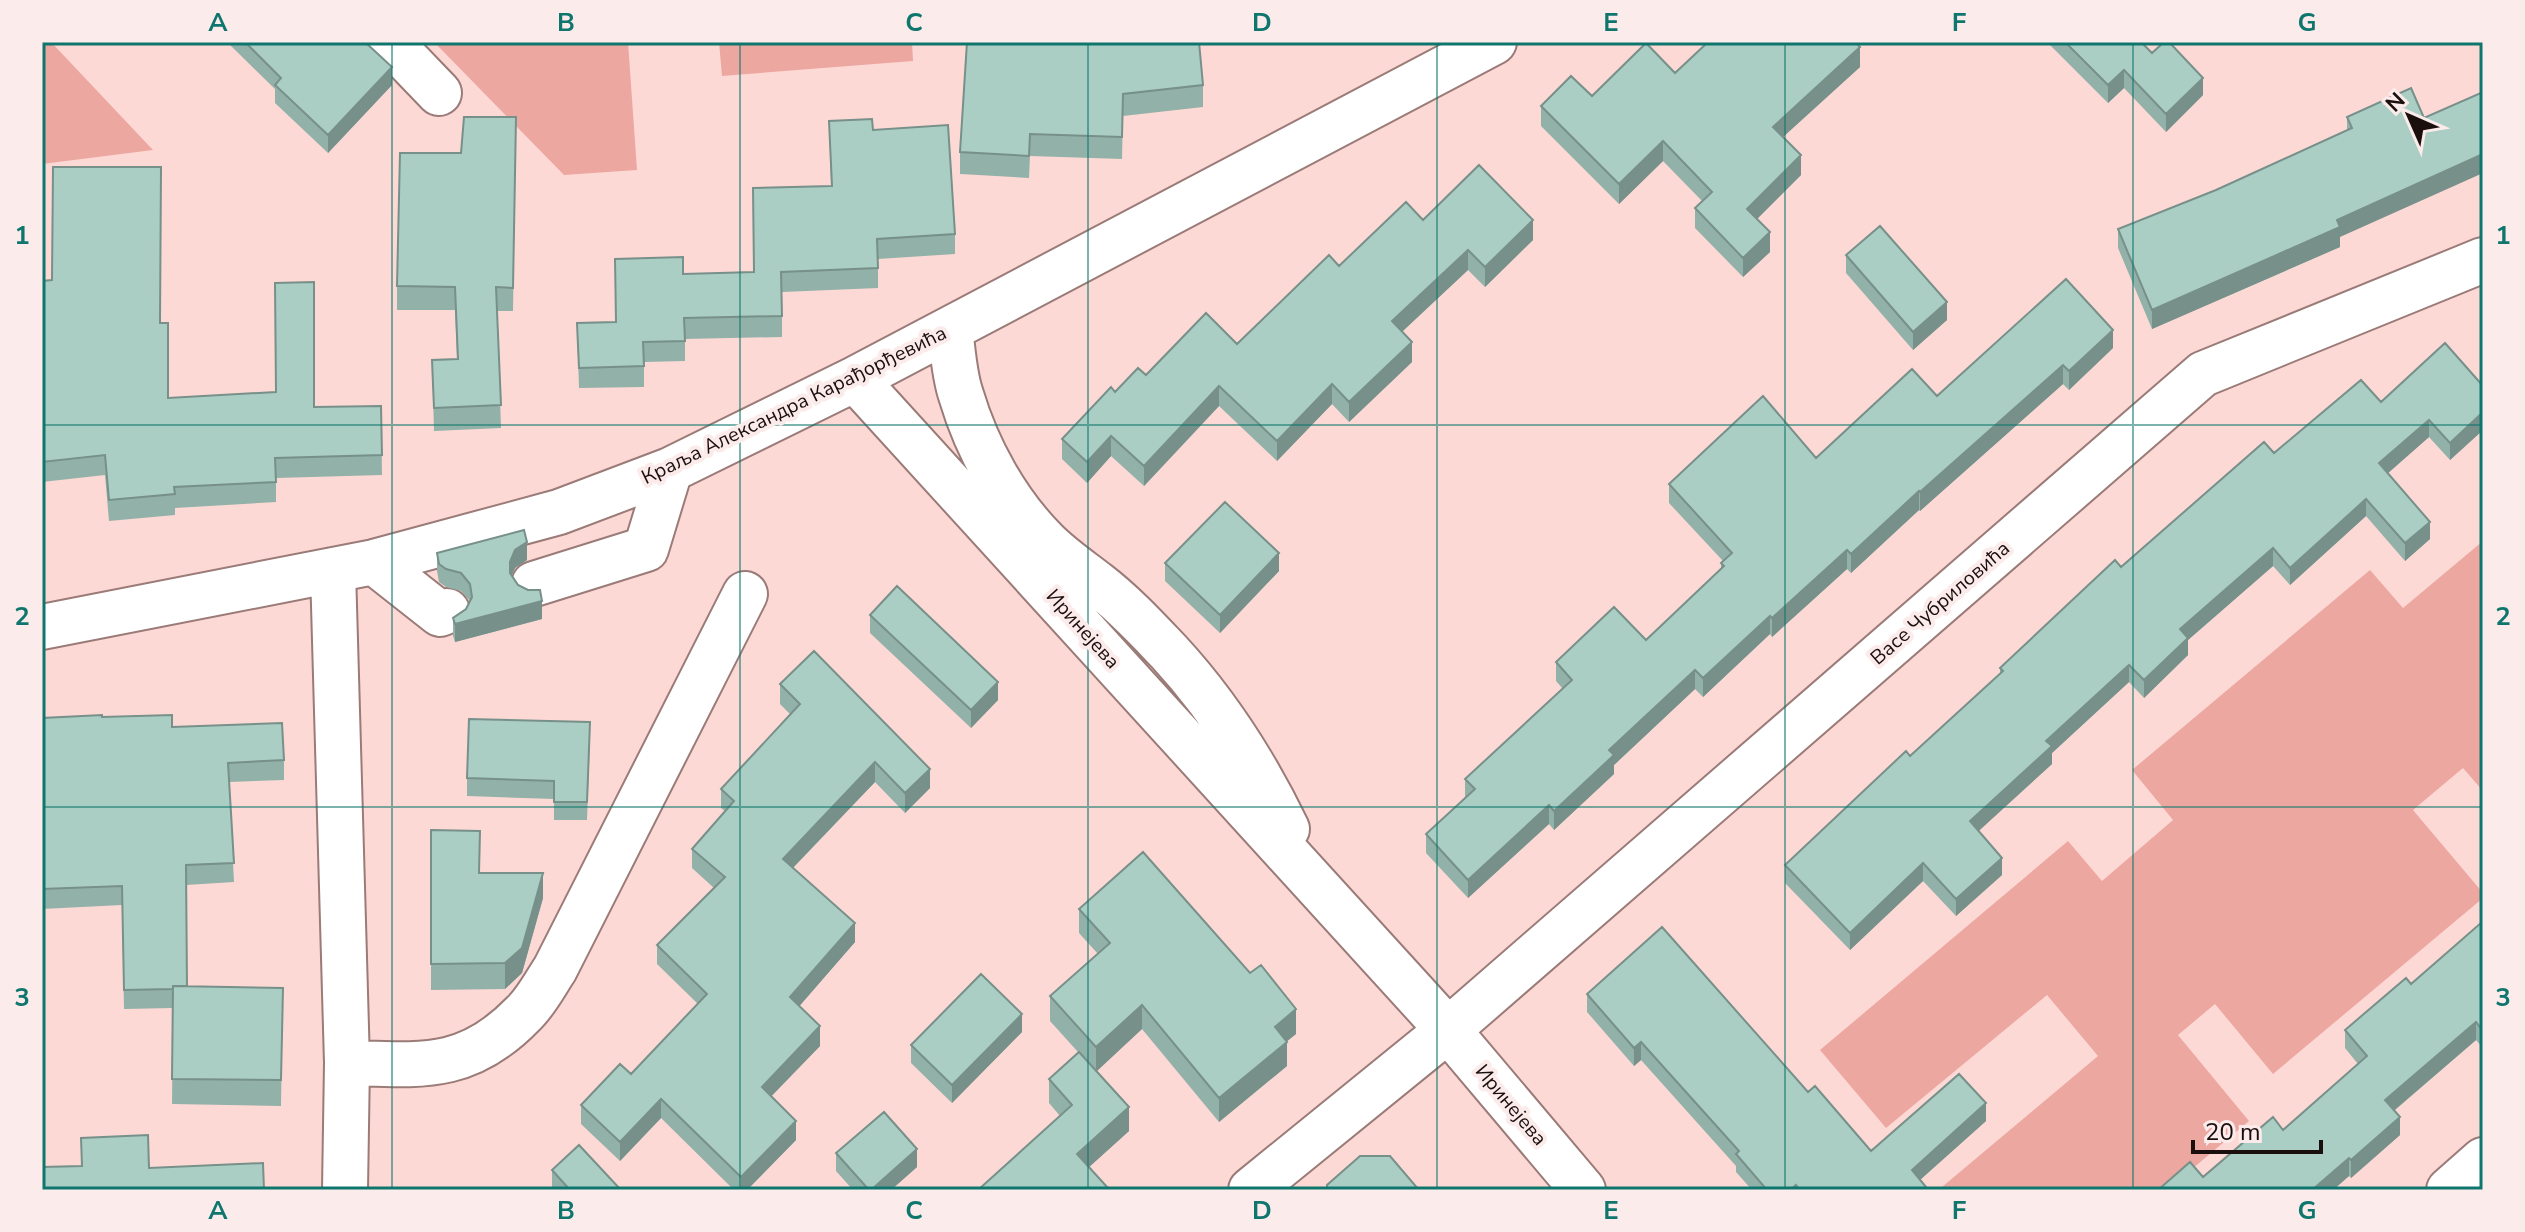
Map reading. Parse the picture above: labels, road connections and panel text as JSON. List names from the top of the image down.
{
  "streets": {
    "street": ["Краља Александра Карађорђевића", "Васе Чубриловића", "Иринејева"]
  },
  "crossings": [
    ["Краља Александра Карађорђевића", "Иринејева"],
    ["Васе Чубриловића", "Иринејева"]
  ],
  "scale_bar": "20 m",
  "north": "top left",
  "grid": {
    "columns": [
      "A",
      "B",
      "C",
      "D",
      "E",
      "F",
      "G"
    ],
    "rows": ["1", "2", "3"]
  }
}
